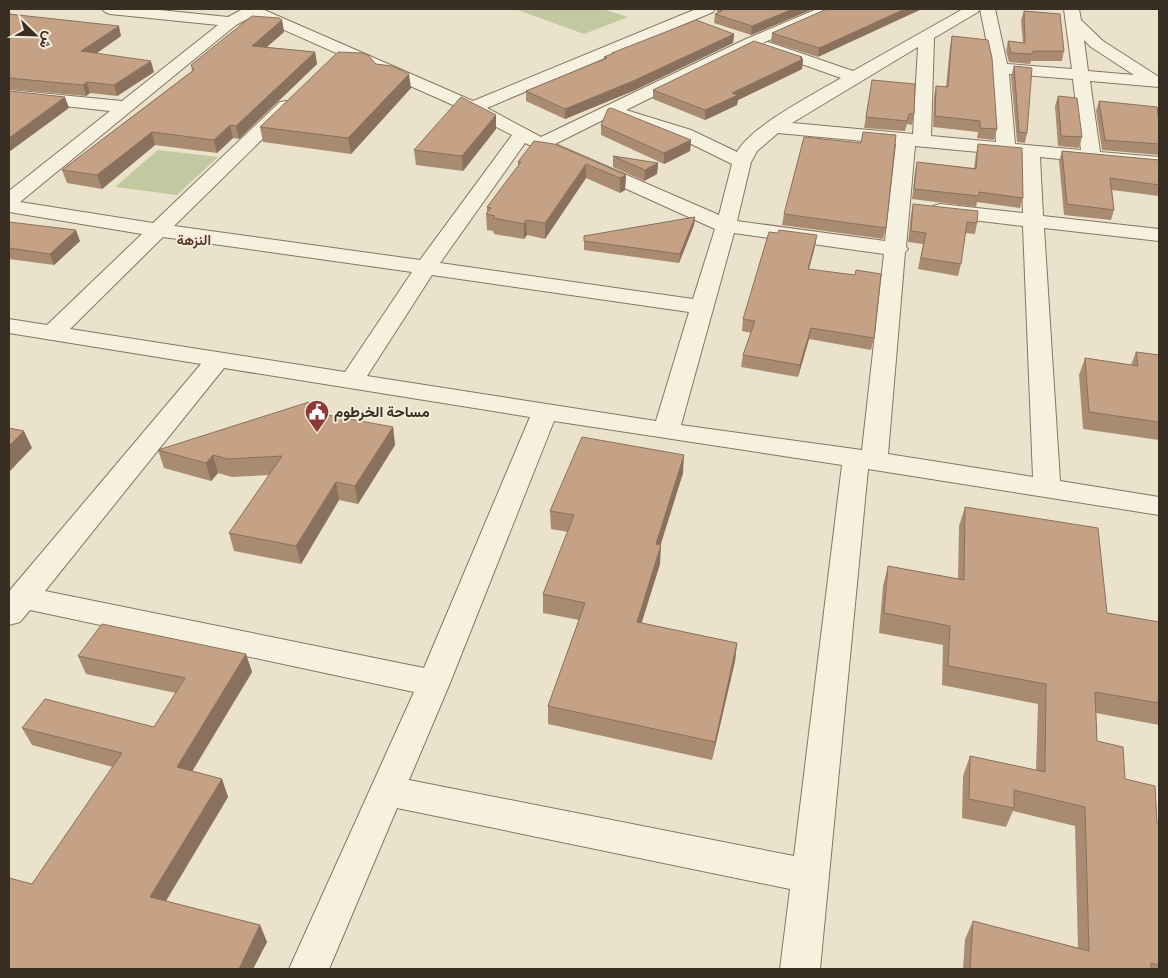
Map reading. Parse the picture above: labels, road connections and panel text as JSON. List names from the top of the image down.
{
  "districts": ["النزهة"],
  "places": {
    "public building": ["مساحة الخرطوم"]
  },
  "north": "bottom right"
}
